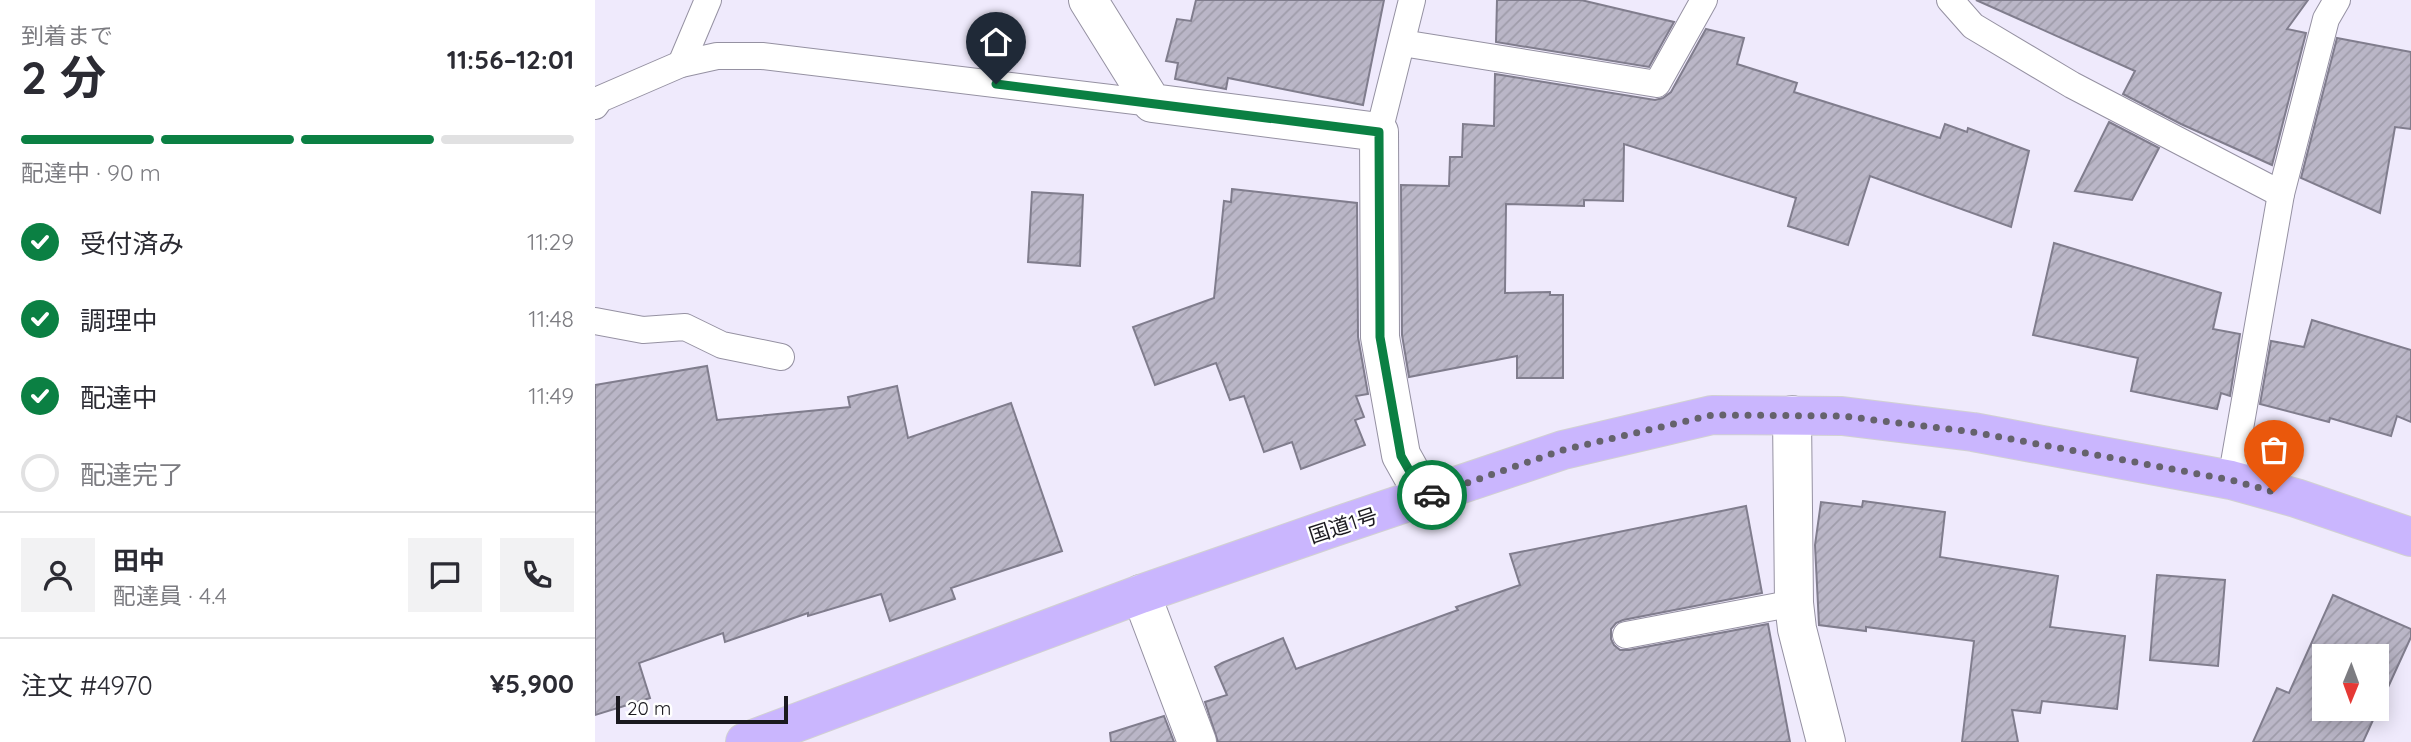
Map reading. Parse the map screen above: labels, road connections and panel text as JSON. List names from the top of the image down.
{
  "streets": {
    "highway": ["国道1号"]
  },
  "scale_bar": "20 m",
  "north": "bottom",
  "page": {
    "heading": ["2 分", "到着まで", "11:56–12:01"],
    "panel": [
      "田中",
      "配達員 · 4.4",
      "注文 #4970",
      "¥5,900"
    ],
    "bar": "配達中 · 90 m",
    "list": [
      ["受付済み", "11:29"],
      ["調理中", "11:48"],
      ["配達中", "11:49"],
      "配達完了"
    ],
    "scale": "20 m"
  }
}
